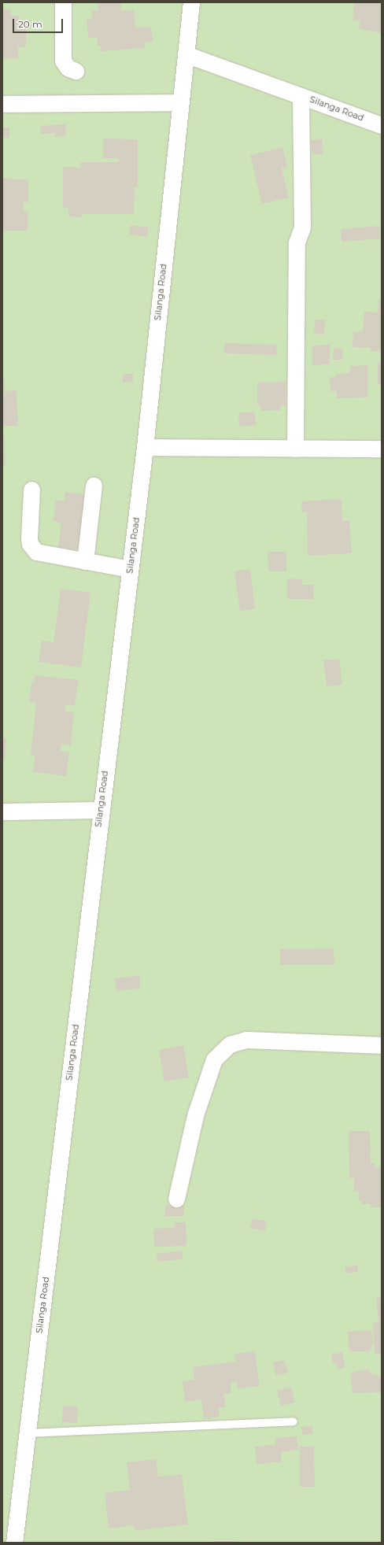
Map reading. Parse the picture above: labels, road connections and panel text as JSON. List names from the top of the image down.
{
  "streets": {
    "street": ["Silanga Road"]
  },
  "scale_bar": "20 m"
}
